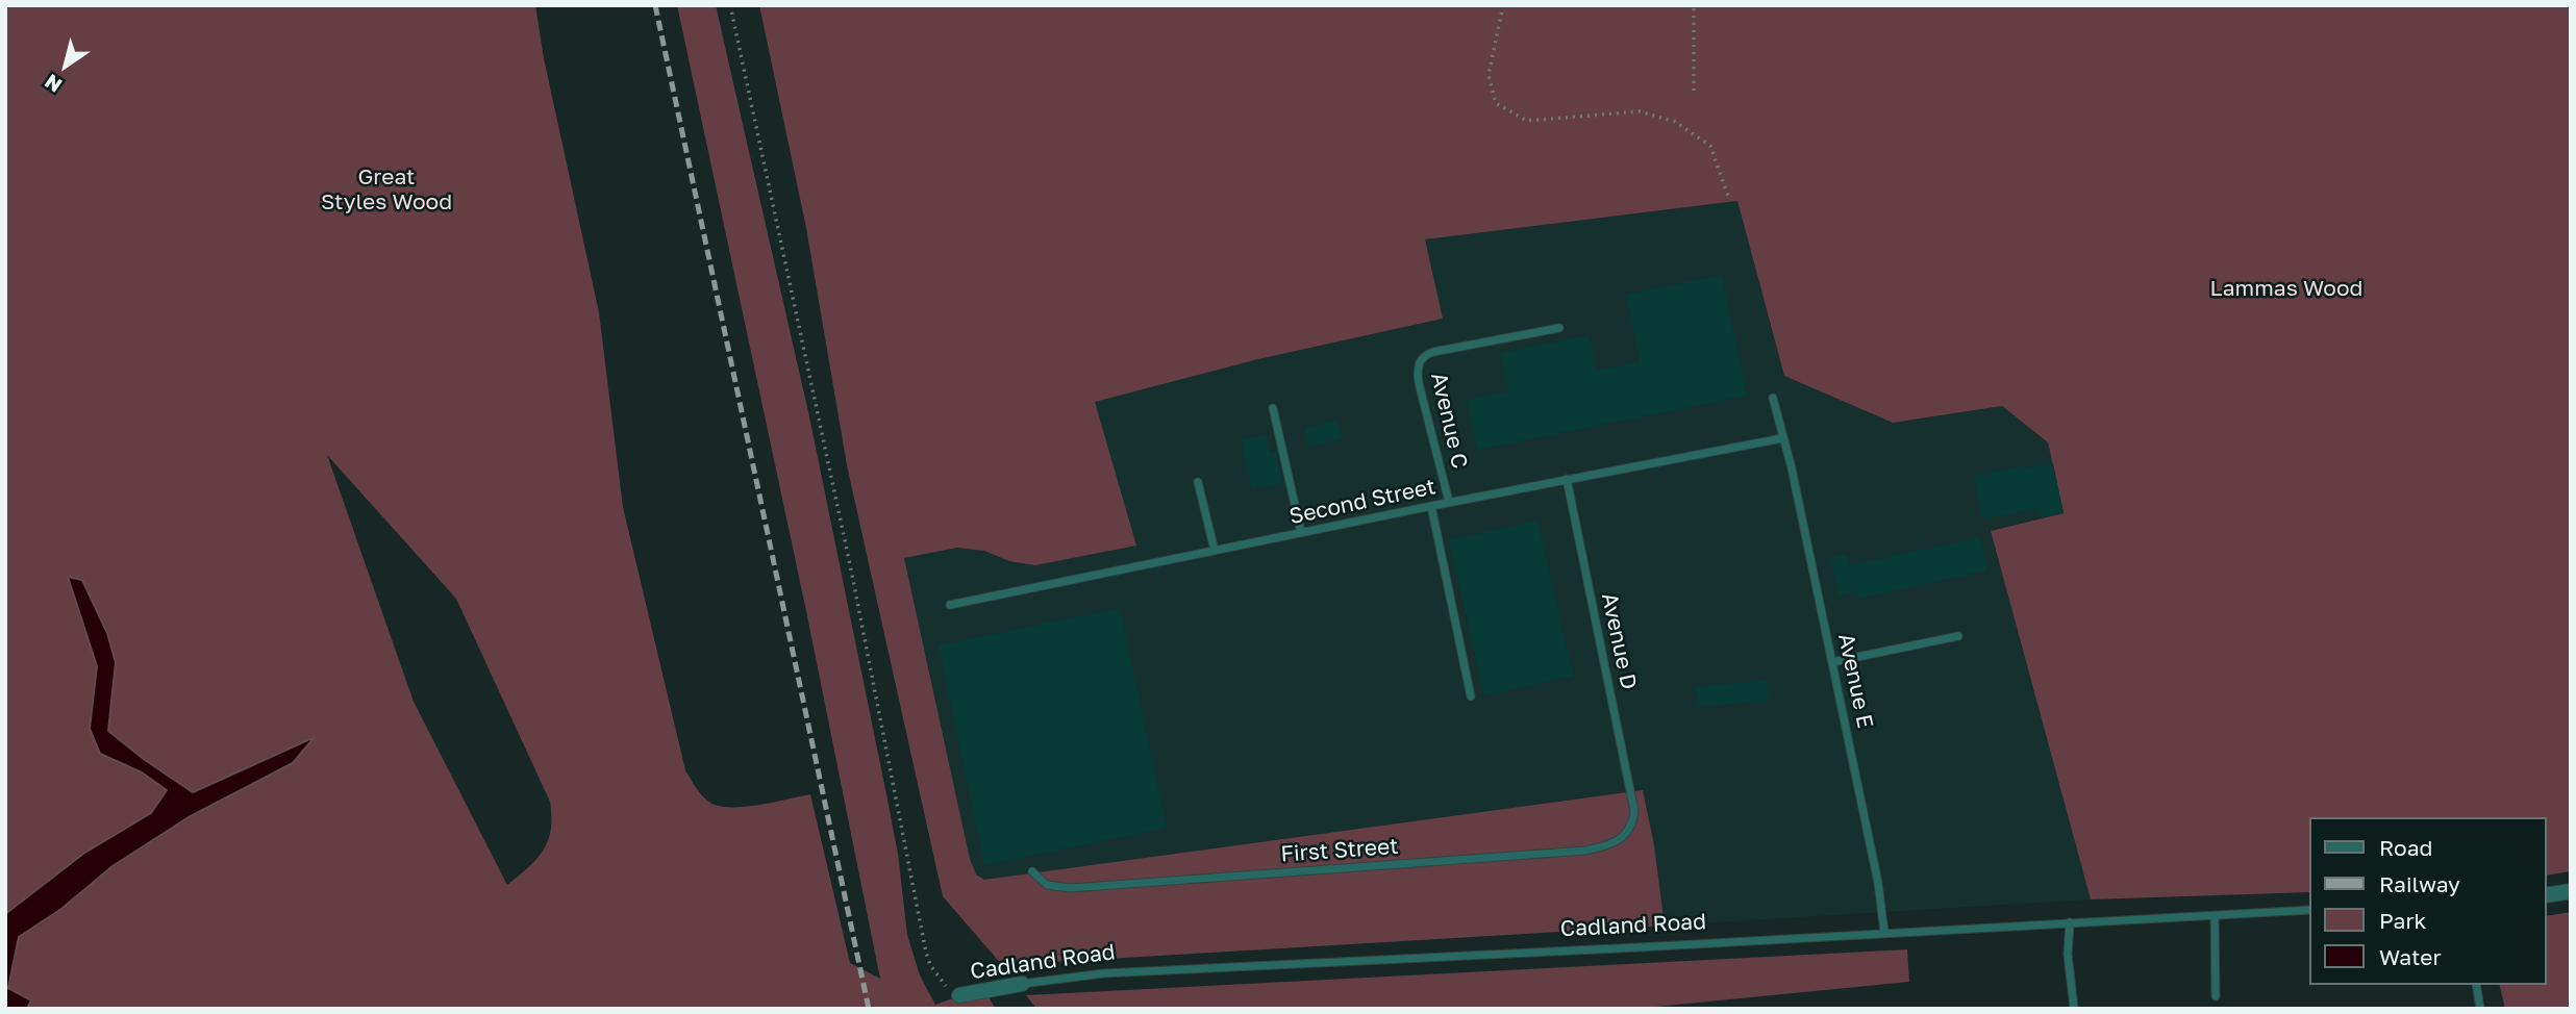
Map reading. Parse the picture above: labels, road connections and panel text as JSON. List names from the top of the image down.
{
  "streets": {
    "street": ["Cadland Road"],
    "lane": [
      "Avenue C",
      "Second Street",
      "Avenue D",
      "Avenue E",
      "First Street"
    ]
  },
  "crossings": [
    ["Avenue C", "Second Street"],
    ["Second Street", "Avenue D"],
    ["Second Street", "Avenue E"],
    ["Avenue D", "First Street"],
    ["Avenue E", "Cadland Road"]
  ],
  "parks": ["Great Styles Wood", "Lammas Wood"],
  "legend": [
    "Road",
    "Railway",
    "Park",
    "Water"
  ],
  "north": "bottom left"
}
